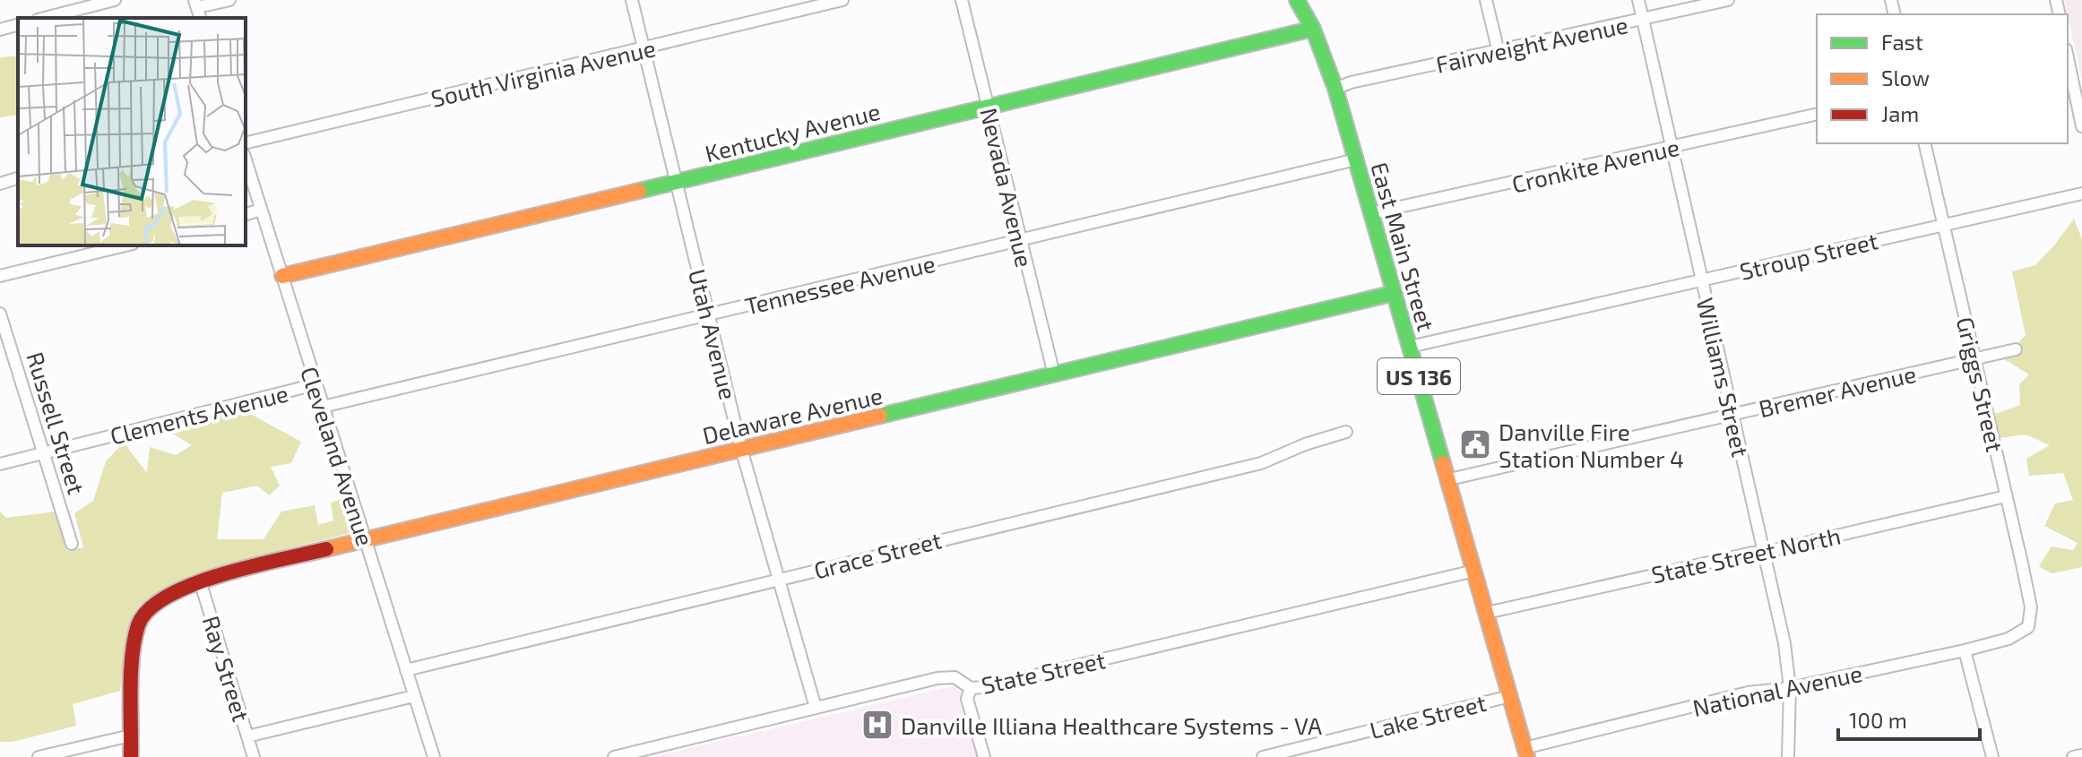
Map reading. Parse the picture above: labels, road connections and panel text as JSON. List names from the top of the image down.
{
  "streets": {
    "street": [
      "Fairweight Avenue",
      "South Virginia Avenue",
      "Kentucky Avenue",
      "Cronkite Avenue",
      "Nevada Avenue",
      "East Main Street",
      "Stroup Street",
      "Tennessee Avenue",
      "Utah Avenue",
      "US 136",
      "Williams Street",
      "Griggs Street",
      "Bremer Avenue",
      "Clements Avenue",
      "Delaware Avenue",
      "Russell Street",
      "Cleveland Avenue",
      "Grace Street",
      "State Street North",
      "Ray Street",
      "State Street",
      "National Avenue",
      "Lake Street"
    ]
  },
  "crossings": [
    ["Fairweight Avenue", "East Main Street"],
    ["Fairweight Avenue", "Williams Street"],
    ["South Virginia Avenue", "Utah Avenue"],
    ["Kentucky Avenue", "Nevada Avenue"],
    ["Kentucky Avenue", "East Main Street"],
    ["Kentucky Avenue", "Utah Avenue"],
    ["Kentucky Avenue", "Cleveland Avenue"],
    ["Cronkite Avenue", "East Main Street"],
    ["Cronkite Avenue", "Williams Street"],
    ["Nevada Avenue", "Tennessee Avenue"],
    ["Nevada Avenue", "Delaware Avenue"],
    ["East Main Street", "Stroup Street"],
    ["East Main Street", "Tennessee Avenue"],
    ["East Main Street", "Bremer Avenue"],
    ["East Main Street", "Delaware Avenue"],
    ["East Main Street", "State Street North"],
    ["East Main Street", "State Street"],
    ["East Main Street", "National Avenue"],
    ["East Main Street", "Lake Street"],
    ["Stroup Street", "Williams Street"],
    ["Stroup Street", "Griggs Street"],
    ["Tennessee Avenue", "Utah Avenue"],
    ["Tennessee Avenue", "Cleveland Avenue"],
    ["Utah Avenue", "Delaware Avenue"],
    ["Utah Avenue", "Grace Street"],
    ["Utah Avenue", "State Street"],
    ["Williams Street", "Bremer Avenue"],
    ["Williams Street", "State Street North"],
    ["Williams Street", "National Avenue"],
    ["Griggs Street", "Bremer Avenue"],
    ["Griggs Street", "State Street North"],
    ["Griggs Street", "National Avenue"],
    ["Clements Avenue", "Russell Street"],
    ["Clements Avenue", "Cleveland Avenue"],
    ["Delaware Avenue", "Cleveland Avenue"],
    ["Delaware Avenue", "Ray Street"],
    ["Cleveland Avenue", "Grace Street"]
  ],
  "places": {
    "public building": ["Danville Fire Station Number 4"],
    "hospital": ["Danville Illiana Healthcare Systems - VA"]
  },
  "legend": ["Fast", "Slow", "Jam"],
  "scale_bar": "100 m"
}
